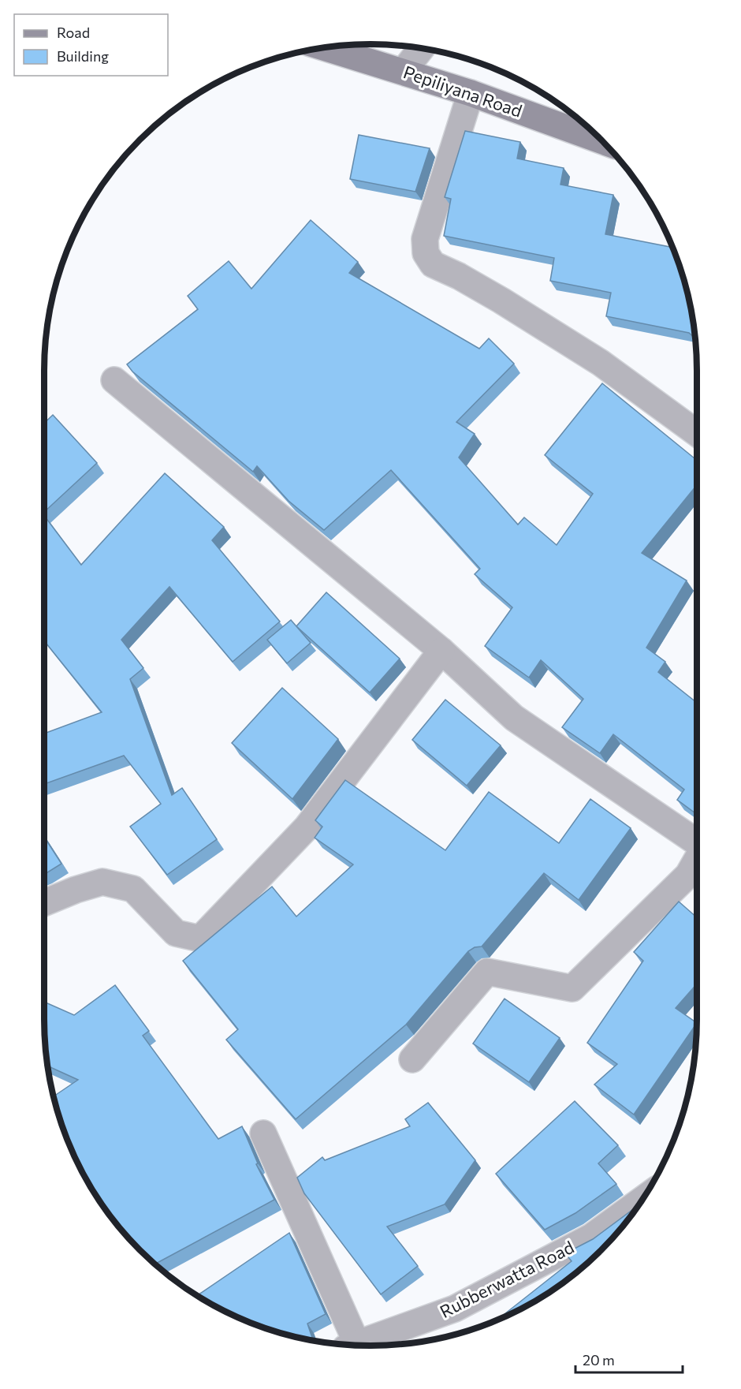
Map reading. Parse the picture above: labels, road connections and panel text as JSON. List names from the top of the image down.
{
  "streets": {
    "main road": ["Pepiliyana Road"],
    "street": ["Rubberwatta Road"]
  },
  "legend": ["Road", "Building"],
  "scale_bar": "20 m"
}
